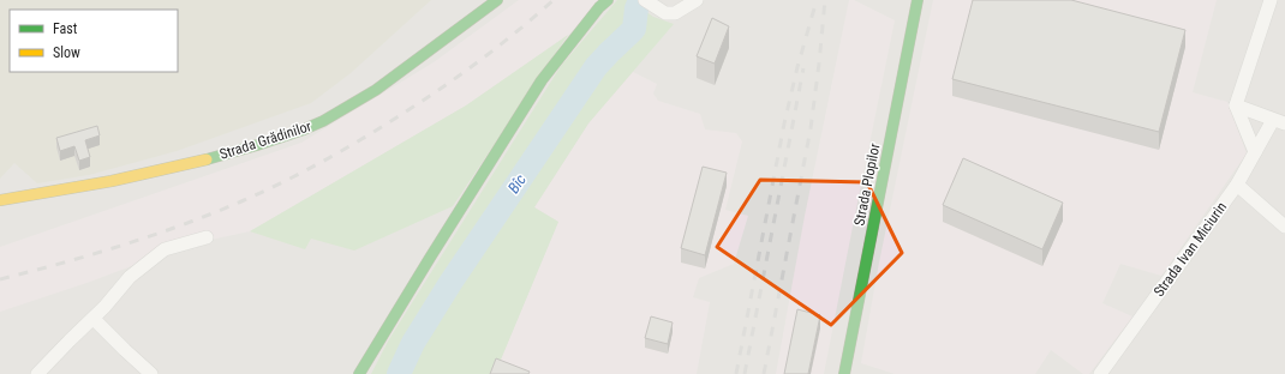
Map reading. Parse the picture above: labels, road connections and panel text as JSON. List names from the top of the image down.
{
  "streets": {
    "street": ["Strada Grădinilor", "Strada Plopilor", "Strada Ivan Miciurin"]
  },
  "water": ["Bîc"],
  "legend": ["Fast", "Slow"]
}
